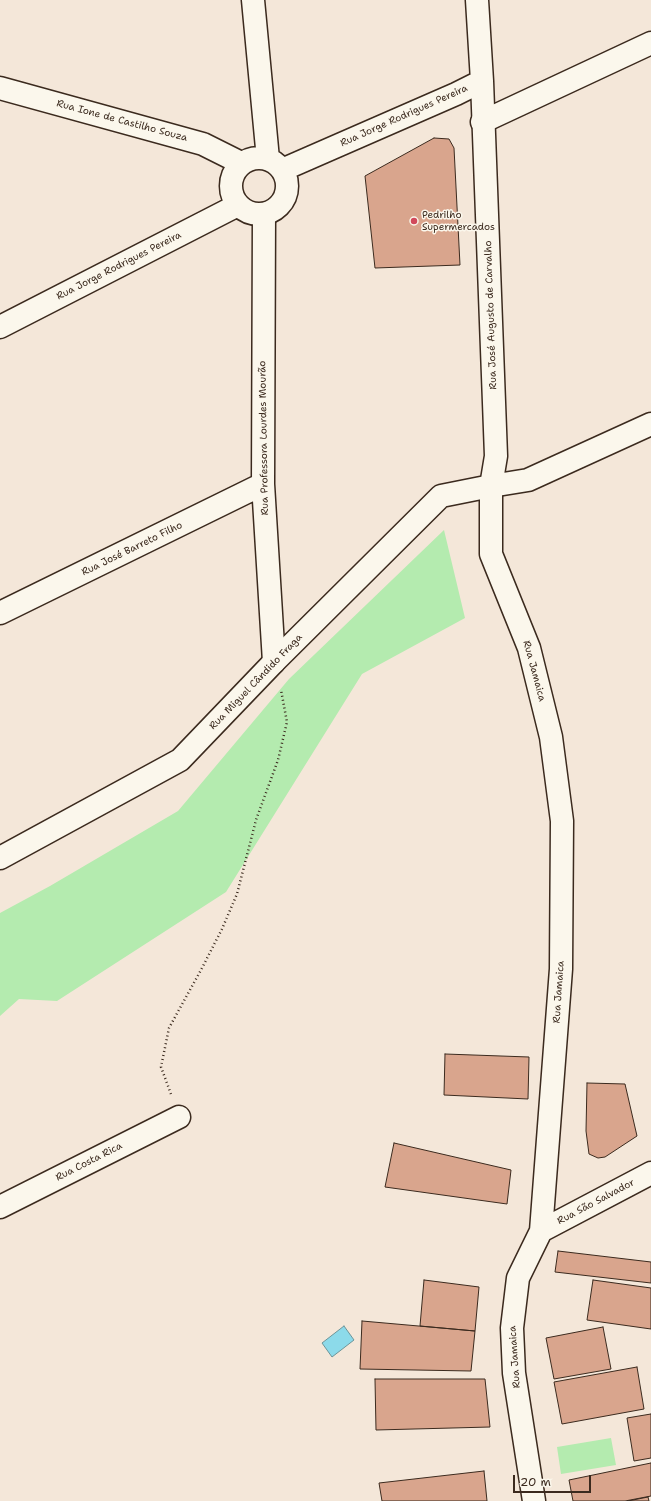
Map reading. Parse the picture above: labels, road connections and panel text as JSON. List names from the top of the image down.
{
  "streets": {
    "street": [
      "Rua Jorge Rodrigues Pereira",
      "Rua Ione de Castilho Souza",
      "Rua José Augusto de Carvalho",
      "Rua Professora Lourdes Mourão",
      "Rua José Barreto Filho",
      "Rua Jamaica",
      "Rua Miguel Cândido Fraga",
      "Rua Costa Rica",
      "Rua São Salvador"
    ]
  },
  "crossings": [
    ["Rua Jorge Rodrigues Pereira", "Rua Ione de Castilho Souza"],
    ["Rua Jorge Rodrigues Pereira", "Rua José Augusto de Carvalho"],
    ["Rua Jorge Rodrigues Pereira", "Rua Professora Lourdes Mourão"],
    ["Rua Ione de Castilho Souza", "Rua Professora Lourdes Mourão"],
    ["Rua José Augusto de Carvalho", "Rua Jamaica"],
    ["Rua José Augusto de Carvalho", "Rua Miguel Cândido Fraga"],
    ["Rua Professora Lourdes Mourão", "Rua José Barreto Filho"],
    ["Rua Professora Lourdes Mourão", "Rua Miguel Cândido Fraga"],
    ["Rua Jamaica", "Rua Miguel Cândido Fraga"],
    ["Rua Jamaica", "Rua São Salvador"]
  ],
  "places": ["Pedrilho Supermercados"],
  "scale_bar": "20 m"
}
